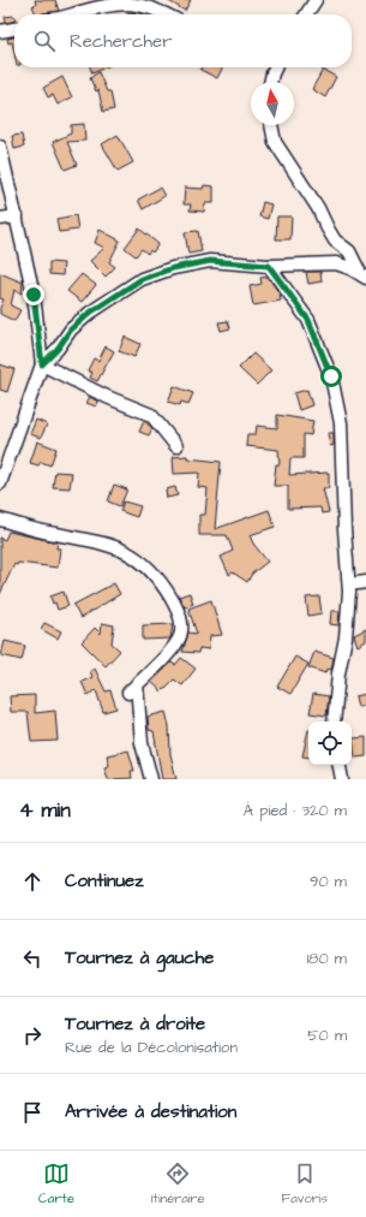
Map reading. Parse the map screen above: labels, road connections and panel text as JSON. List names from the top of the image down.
{
  "north": "top",
  "page": {
    "search": "Rechercher",
    "heading": ["4 min", "À pied · 320 m"],
    "list": [
      ["Continuez", "90 m"],
      ["Tournez à gauche", "180 m"],
      ["Tournez à droite", "Rue de la Décolonisation", "50 m"],
      "Arrivée à destination"
    ],
    "nav": ["Carte", "Itinéraire", "Favoris"]
  }
}
